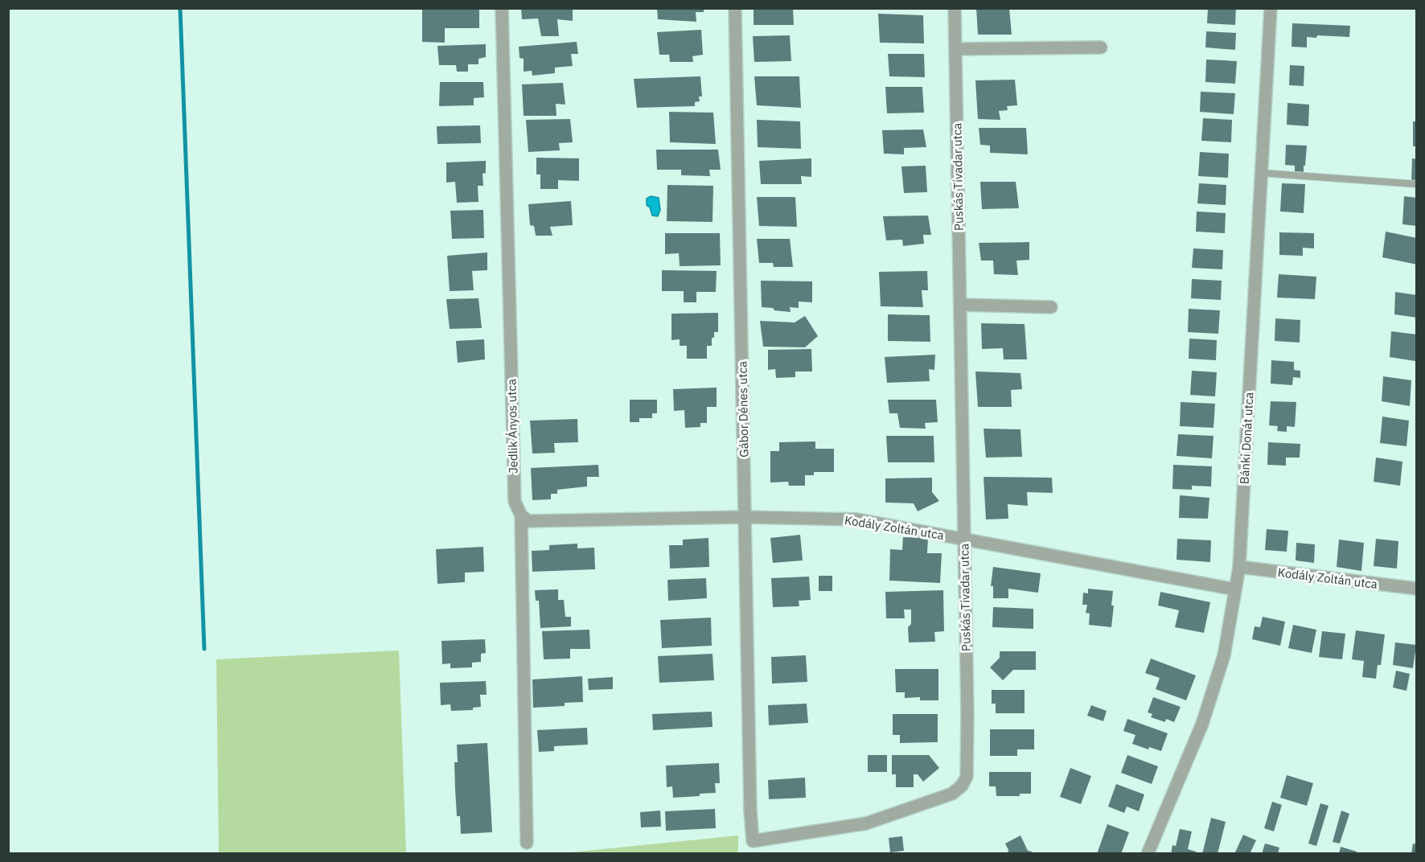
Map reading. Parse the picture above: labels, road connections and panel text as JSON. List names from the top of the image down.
{
  "streets": {
    "street": [
      "Puskás Tivadar utca",
      "Gábor Dénes utca",
      "Jedlik Ányos utca",
      "Bánki Donát utca",
      "Kodály Zoltán utca"
    ]
  },
  "crossings": [
    ["Puskás Tivadar utca", "Gábor Dénes utca"],
    ["Puskás Tivadar utca", "Kodály Zoltán utca"],
    ["Gábor Dénes utca", "Kodály Zoltán utca"],
    ["Jedlik Ányos utca", "Kodály Zoltán utca"],
    ["Bánki Donát utca", "Kodály Zoltán utca"]
  ]
}
